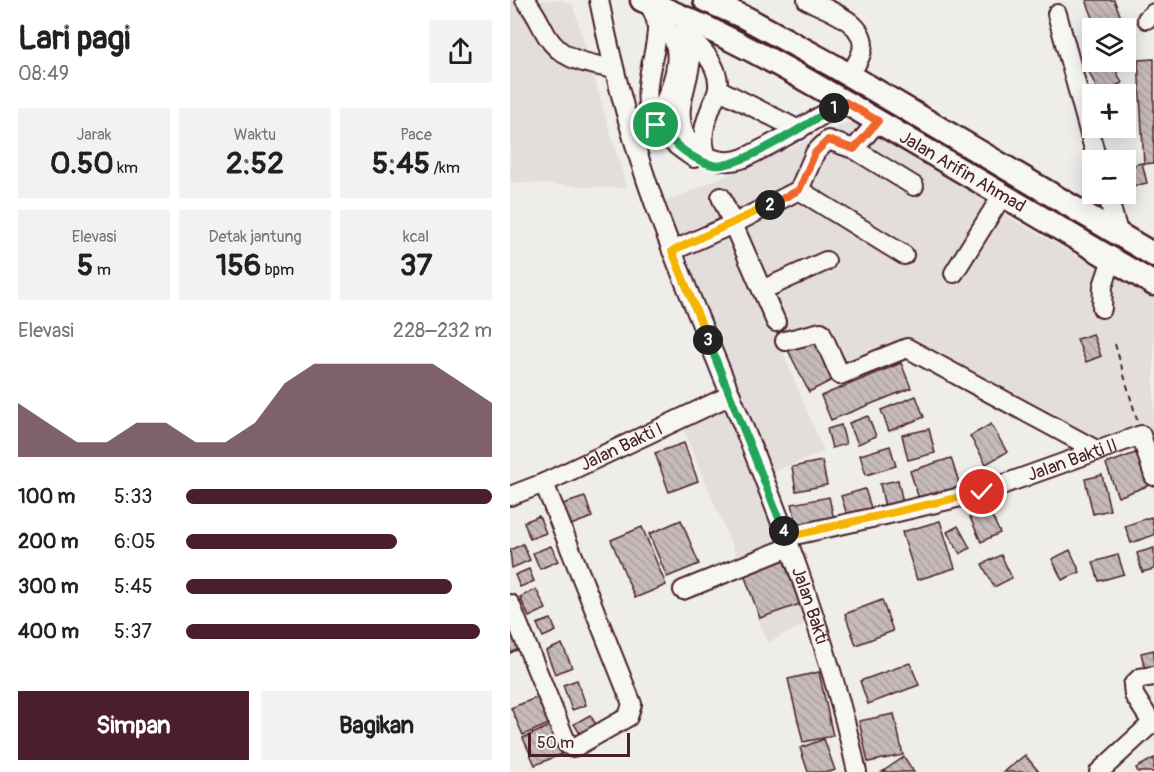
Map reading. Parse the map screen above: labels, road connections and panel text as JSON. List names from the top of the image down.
{
  "streets": {
    "main road": ["Jalan Arifin Ahmad"],
    "street": ["Jalan Bakti I", "Jalan Bakti II", "Jalan Bakti"]
  },
  "crossings": [
    ["Jalan Bakti I", "Jalan Bakti"],
    ["Jalan Bakti II", "Jalan Bakti"]
  ],
  "scale_bar": "50 m",
  "page": {
    "heading": ["Lari pagi", "08:49"],
    "map_buttons": ["+", "−"],
    "pins": [
      "1",
      "2",
      "3",
      "4"
    ],
    "stats": [
      ["Jarak", "0.50 km"],
      ["Waktu", "2:52"],
      ["Pace", "5:45 /km"],
      ["Elevasi", "5 m"],
      ["Detak jantung", "156 bpm"],
      ["kcal", "37"]
    ],
    "chart": ["Elevasi", "228–232 m"],
    "list": [
      {
        "name": "100 m",
        "note": "5:33"
      },
      {
        "name": "200 m",
        "note": "6:05"
      },
      {
        "name": "300 m",
        "note": "5:45"
      },
      {
        "name": "400 m",
        "note": "5:37"
      }
    ],
    "buttons": ["Simpan", "Bagikan"],
    "scale": "50 m"
  }
}
